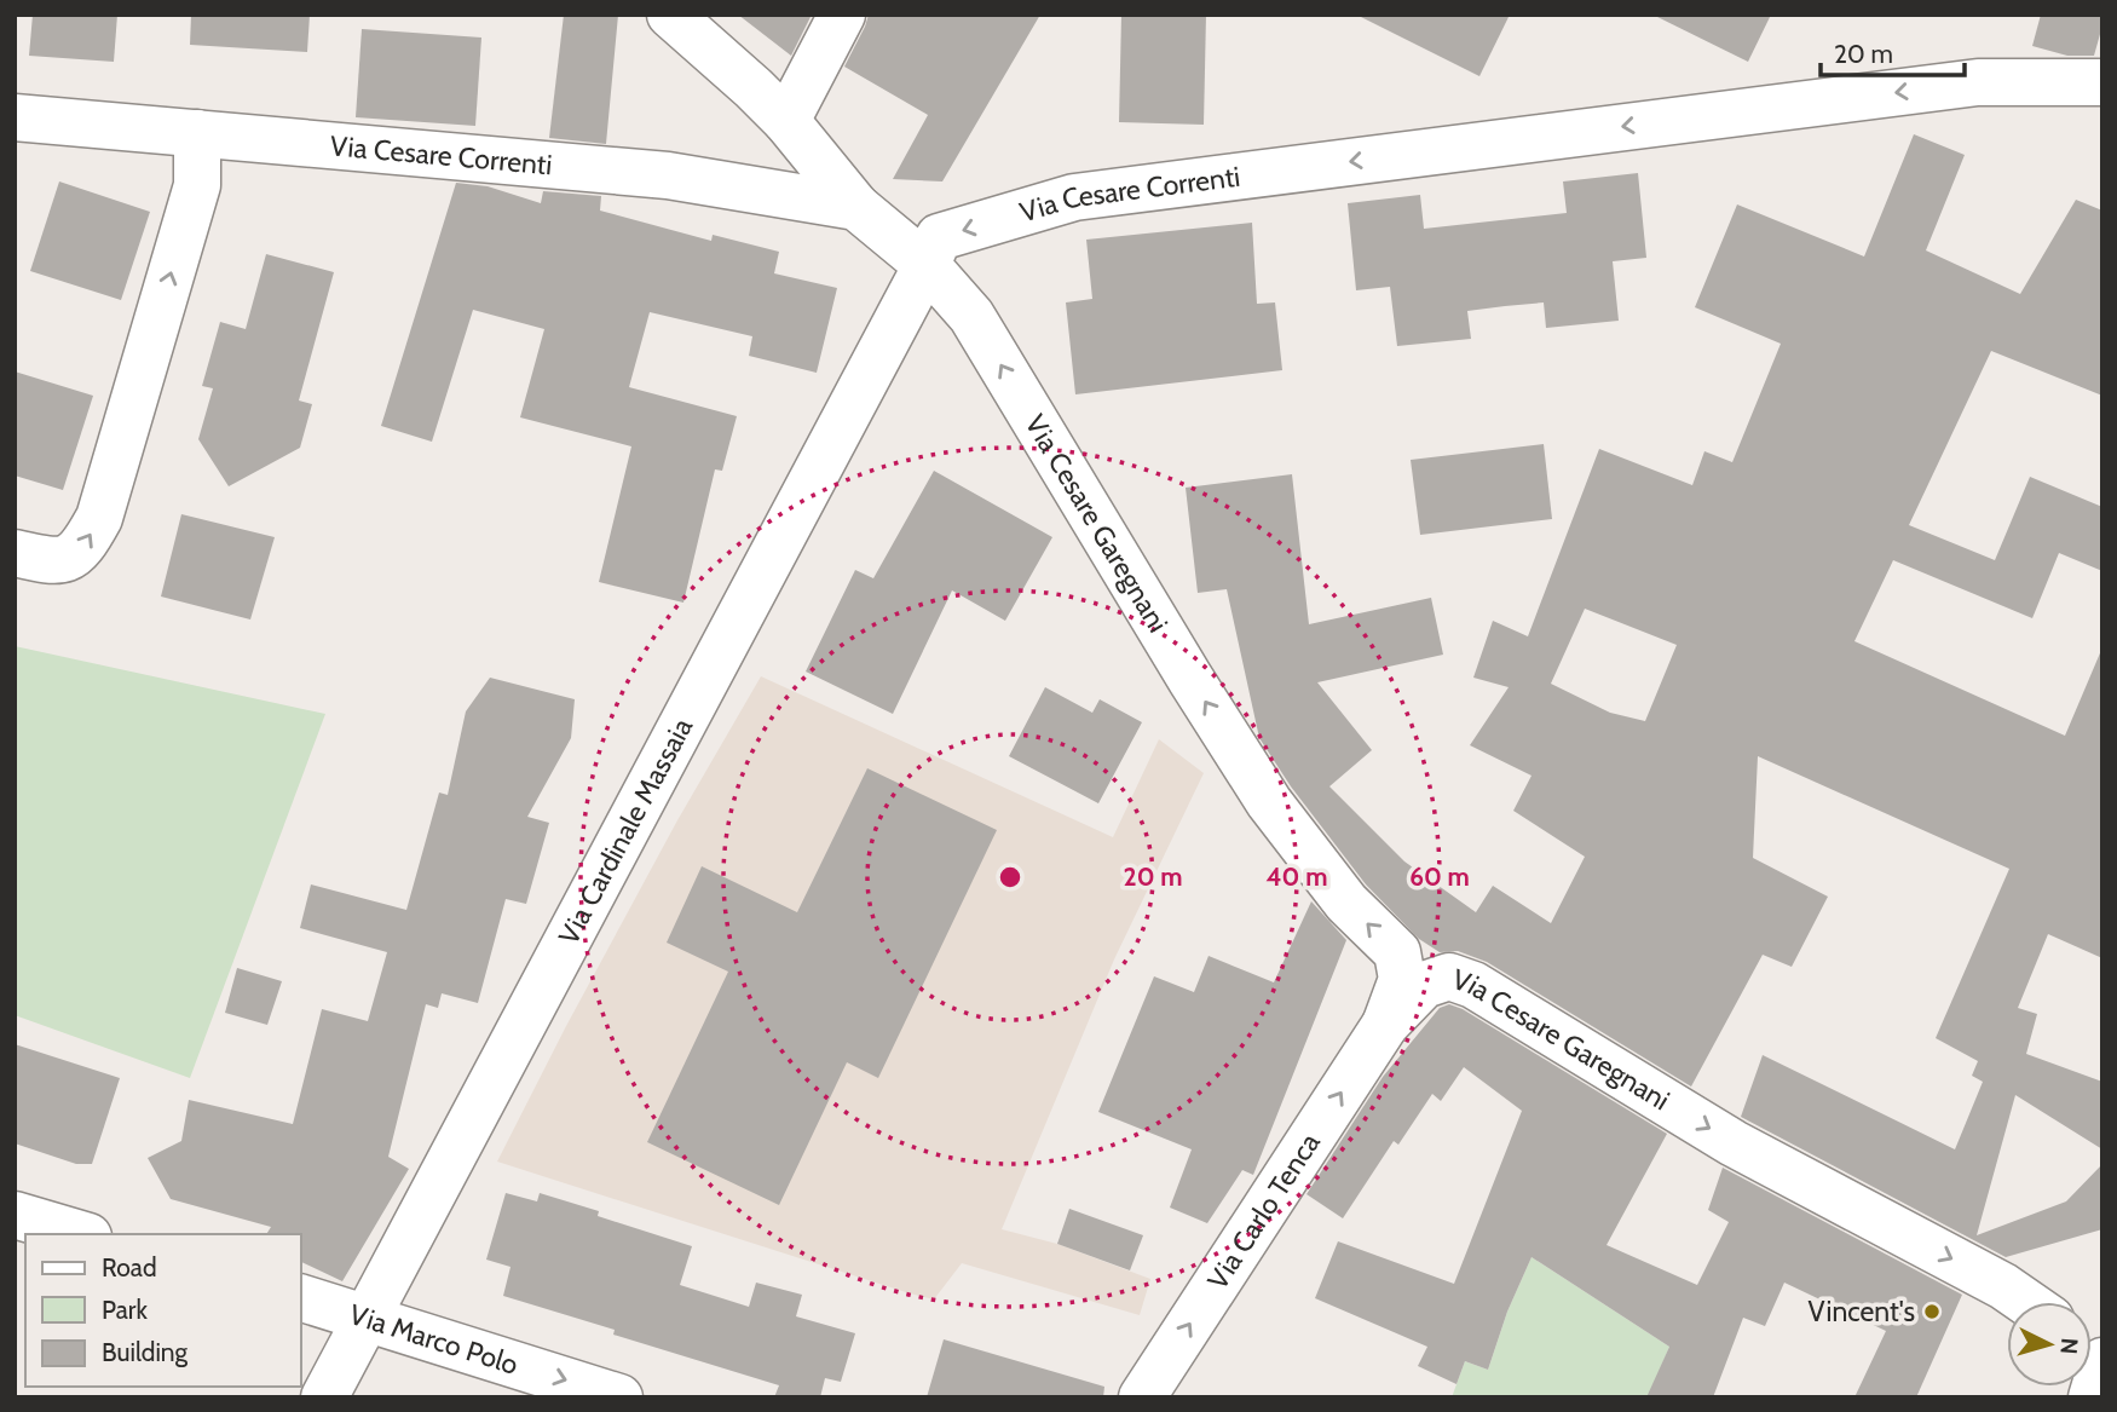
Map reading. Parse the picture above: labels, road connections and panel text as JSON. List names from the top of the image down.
{
  "streets": {
    "street": [
      "Via Cesare Correnti",
      "Via Cesare Garegnani",
      "Via Cardinale Massaia",
      "Via Carlo Tenca",
      "Via Marco Polo"
    ]
  },
  "crossings": [
    ["Via Cesare Correnti", "Via Cesare Garegnani"],
    ["Via Cesare Correnti", "Via Cardinale Massaia"],
    ["Via Cesare Garegnani", "Via Cardinale Massaia"],
    ["Via Cesare Garegnani", "Via Carlo Tenca"],
    ["Via Cardinale Massaia", "Via Marco Polo"]
  ],
  "one_way": ["Via Cesare Correnti", "Via Carlo Tenca", "Via Marco Polo"],
  "places": ["Vincent's"],
  "legend": ["Road", "Park", "Building"],
  "scale_bar": "20 m",
  "north": "right",
  "rings": ["20 m", "40 m", "60 m"]
}
